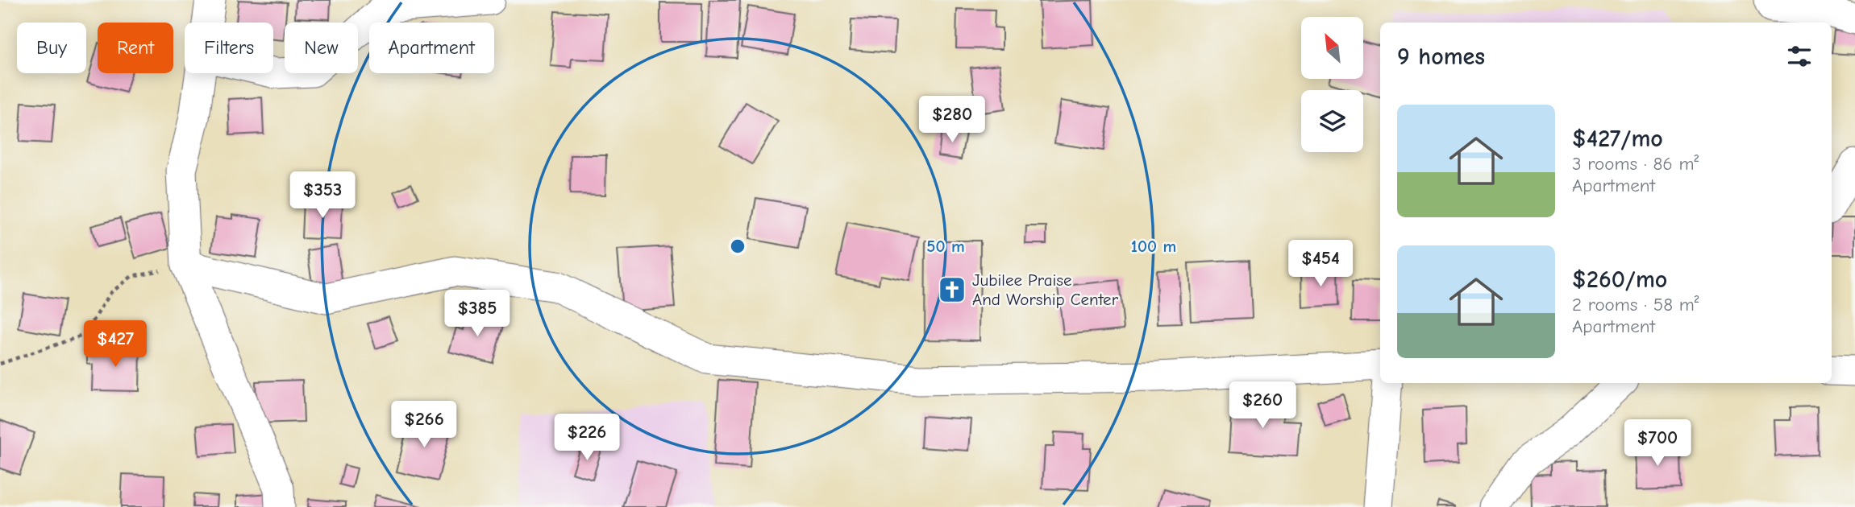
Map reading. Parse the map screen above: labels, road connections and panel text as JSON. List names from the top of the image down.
{
  "places": {
    "church": ["Jubilee Praise And Worship Center"]
  },
  "north": "top left",
  "page": {
    "chip": [
      "Buy",
      "Rent",
      "Filters",
      "New",
      "Apartment"
    ],
    "heading": "9 homes",
    "list": [
      {
        "name": "$427/mo",
        "note": "3 rooms · 86 m² · Apartment"
      },
      {
        "name": "$260/mo",
        "note": "2 rooms · 58 m² · Apartment"
      }
    ],
    "price": [
      "$280",
      "$353",
      "$454",
      "$385",
      "$427",
      "$260",
      "$266",
      "$226",
      "$700"
    ]
  },
  "rings": ["50 m", "100 m"]
}
